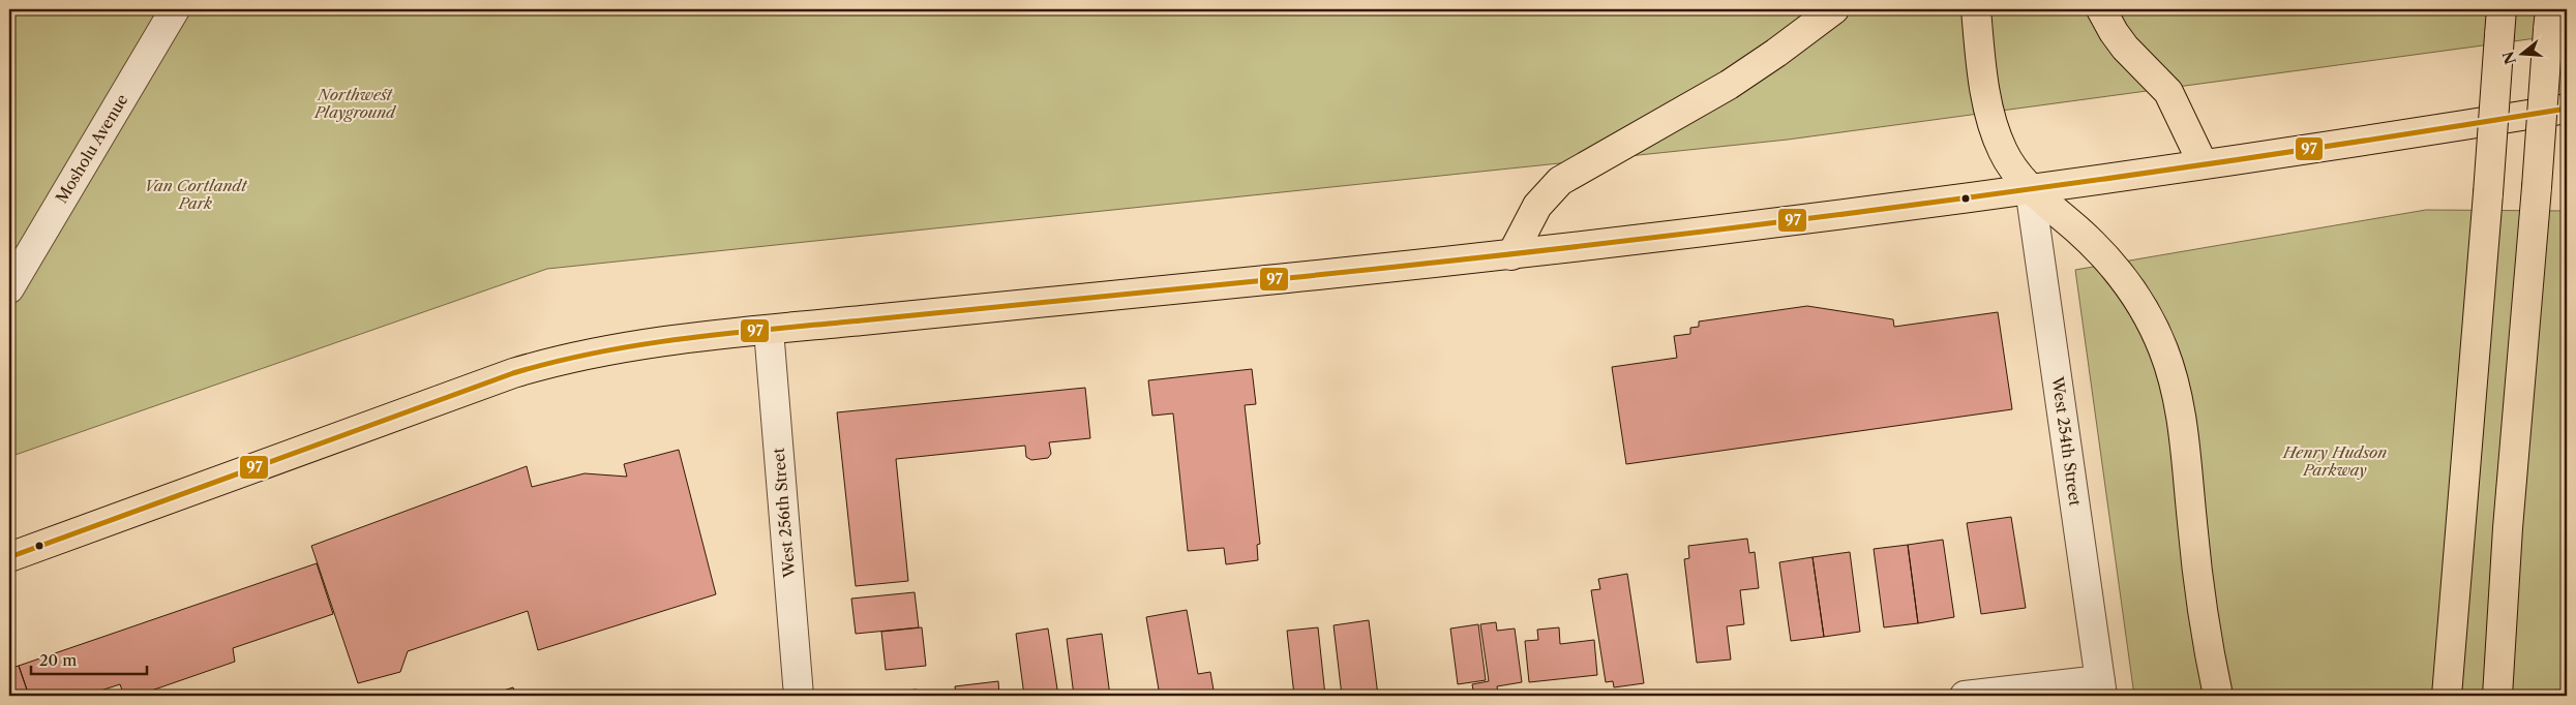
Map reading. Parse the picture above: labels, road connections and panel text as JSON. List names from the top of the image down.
{
  "streets": {
    "street": ["Mosholu Avenue", "West 254th Street", "West 256th Street"]
  },
  "parks": ["Northwest Playground", "Van Cortlandt Park", "Henry Hudson Parkway"],
  "lines": ["transit line 97"],
  "scale_bar": "20 m",
  "north": "left"
}
